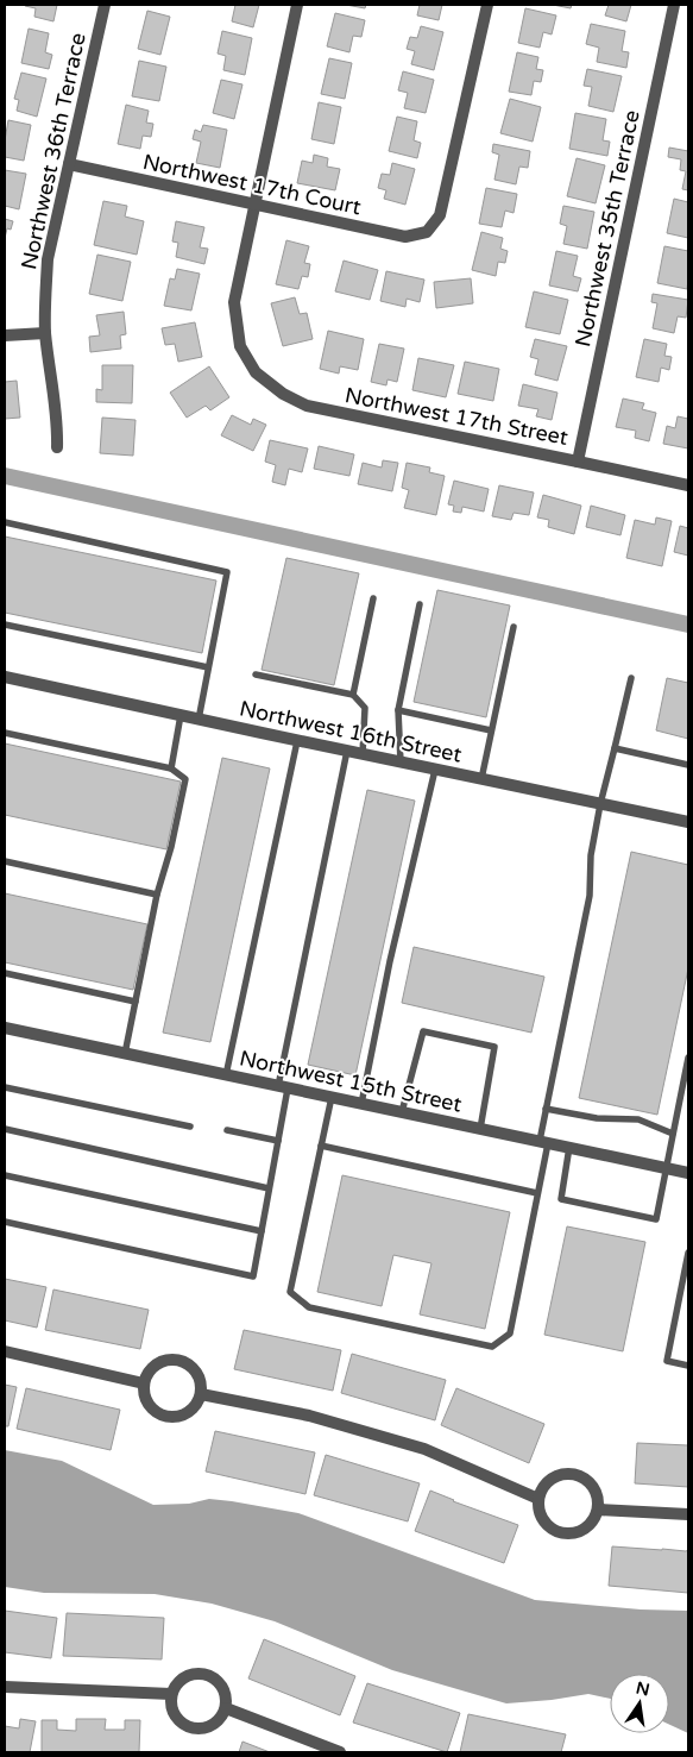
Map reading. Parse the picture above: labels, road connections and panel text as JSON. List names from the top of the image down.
{
  "streets": {
    "street": [
      "Northwest 36th Terrace",
      "Northwest 17th Court",
      "Northwest 35th Terrace",
      "Northwest 17th Street",
      "Northwest 16th Street",
      "Northwest 15th Street"
    ]
  },
  "crossings": [
    ["Northwest 36th Terrace", "Northwest 17th Court"],
    ["Northwest 17th Court", "Northwest 17th Street"],
    ["Northwest 35th Terrace", "Northwest 17th Street"]
  ],
  "north": "top"
}
